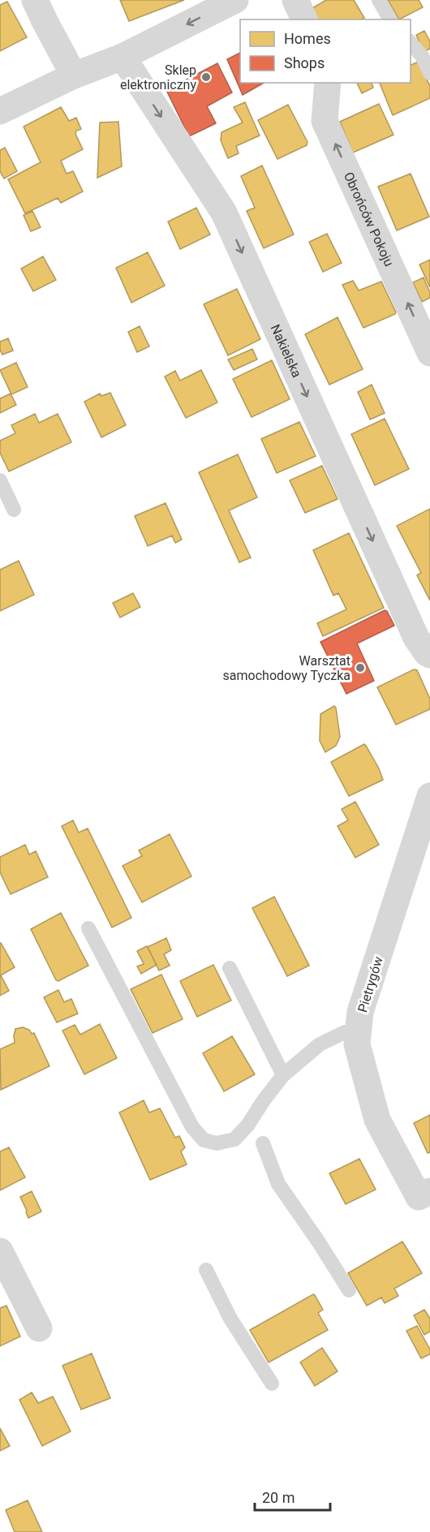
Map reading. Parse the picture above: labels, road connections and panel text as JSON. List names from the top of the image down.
{
  "streets": {
    "street": ["Obrońców Pokoju", "Nakielska", "Pietrygów"]
  },
  "one_way": ["Obrońców Pokoju", "Nakielska"],
  "places": ["Sklep elektroniczny", "Warsztat samochodowy Tyczka"],
  "legend": ["Homes", "Shops"],
  "scale_bar": "20 m"
}
